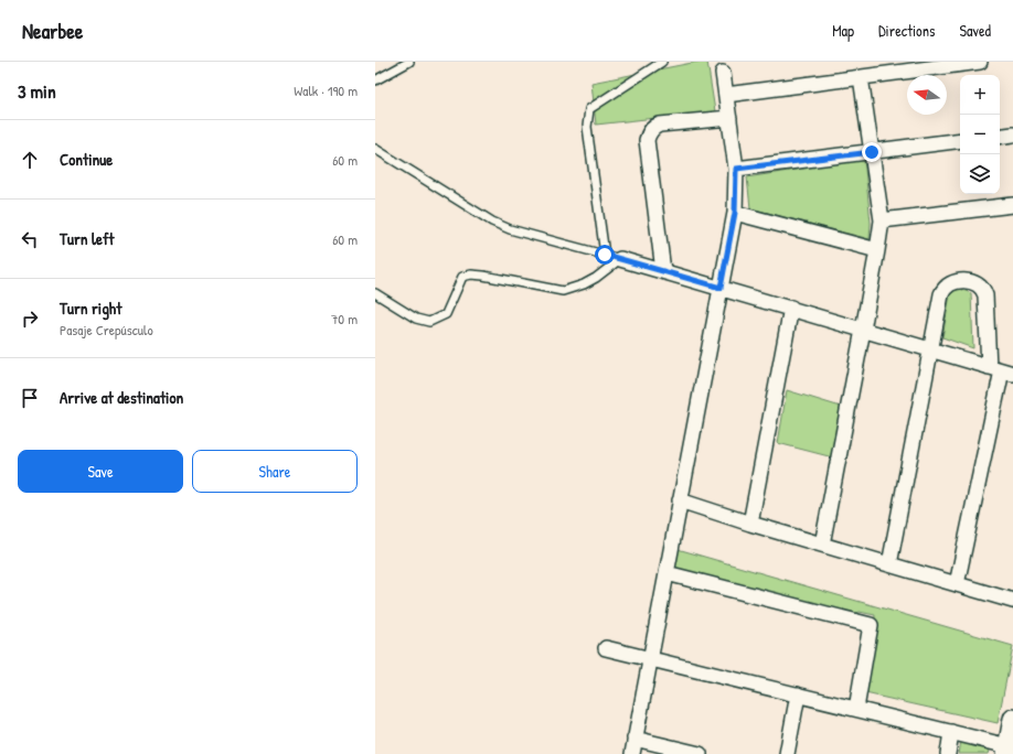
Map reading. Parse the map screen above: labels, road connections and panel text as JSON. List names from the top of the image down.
{
  "north": "left",
  "page": {
    "header": "Nearbee",
    "nav": ["Map", "Directions", "Saved"],
    "heading": ["3 min", "Walk · 190 m"],
    "map_buttons": ["+", "−"],
    "list": [
      ["Continue", "60 m"],
      ["Turn left", "60 m"],
      ["Turn right", "Pasaje Crepúsculo", "70 m"],
      "Arrive at destination"
    ],
    "buttons": ["Save", "Share"]
  }
}
